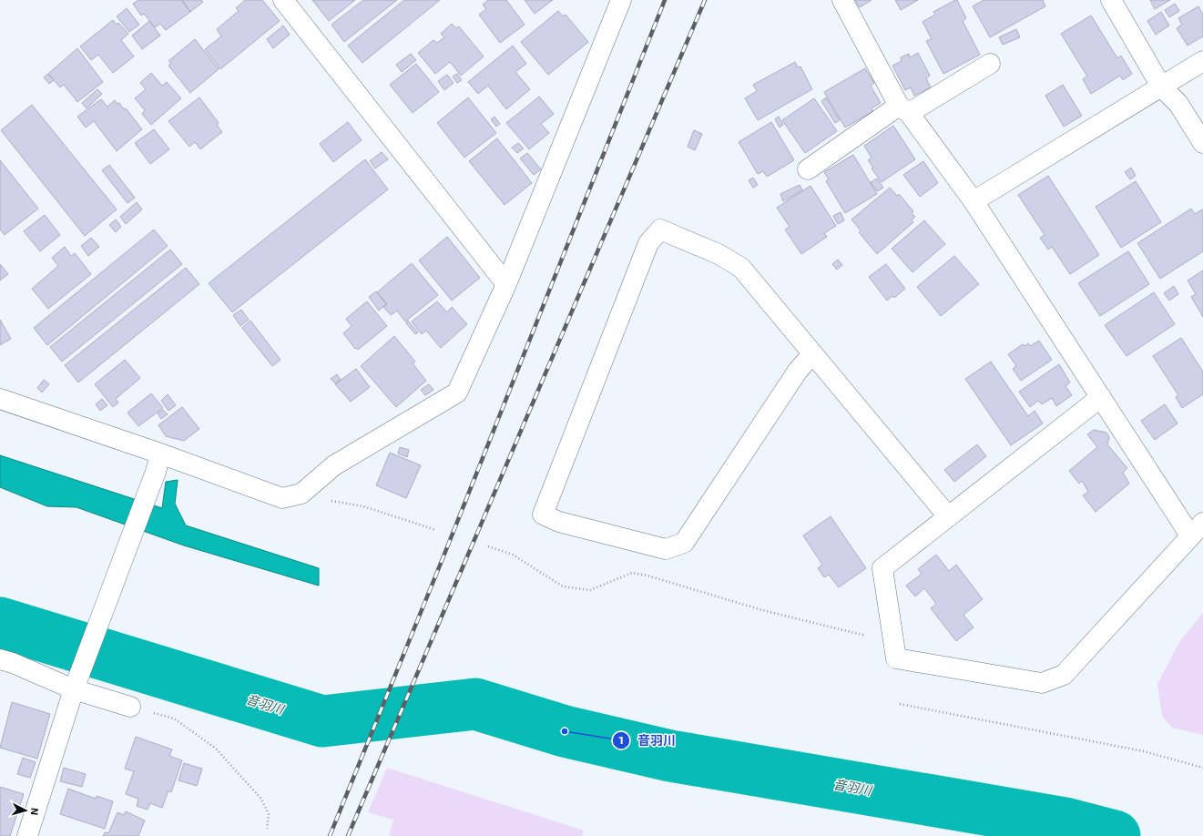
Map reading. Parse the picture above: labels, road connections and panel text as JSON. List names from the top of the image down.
{
  "water": ["音羽川"],
  "places": ["音羽川"],
  "north": "right"
}
